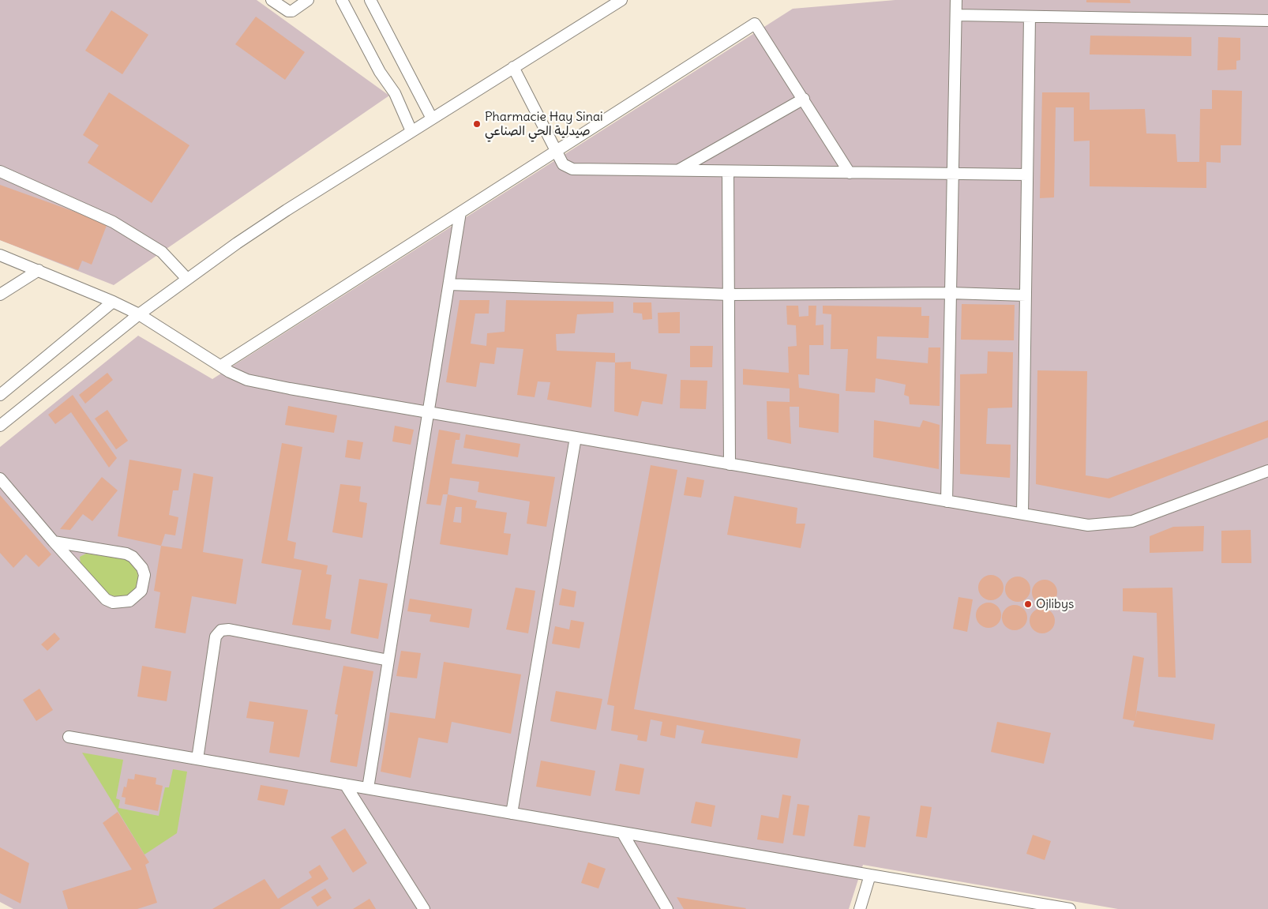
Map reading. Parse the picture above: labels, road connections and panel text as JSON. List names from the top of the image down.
{
  "places": ["Pharmacie Hay Sinai صيدلية الحي الصناعي", "Ojlibys"]
}
